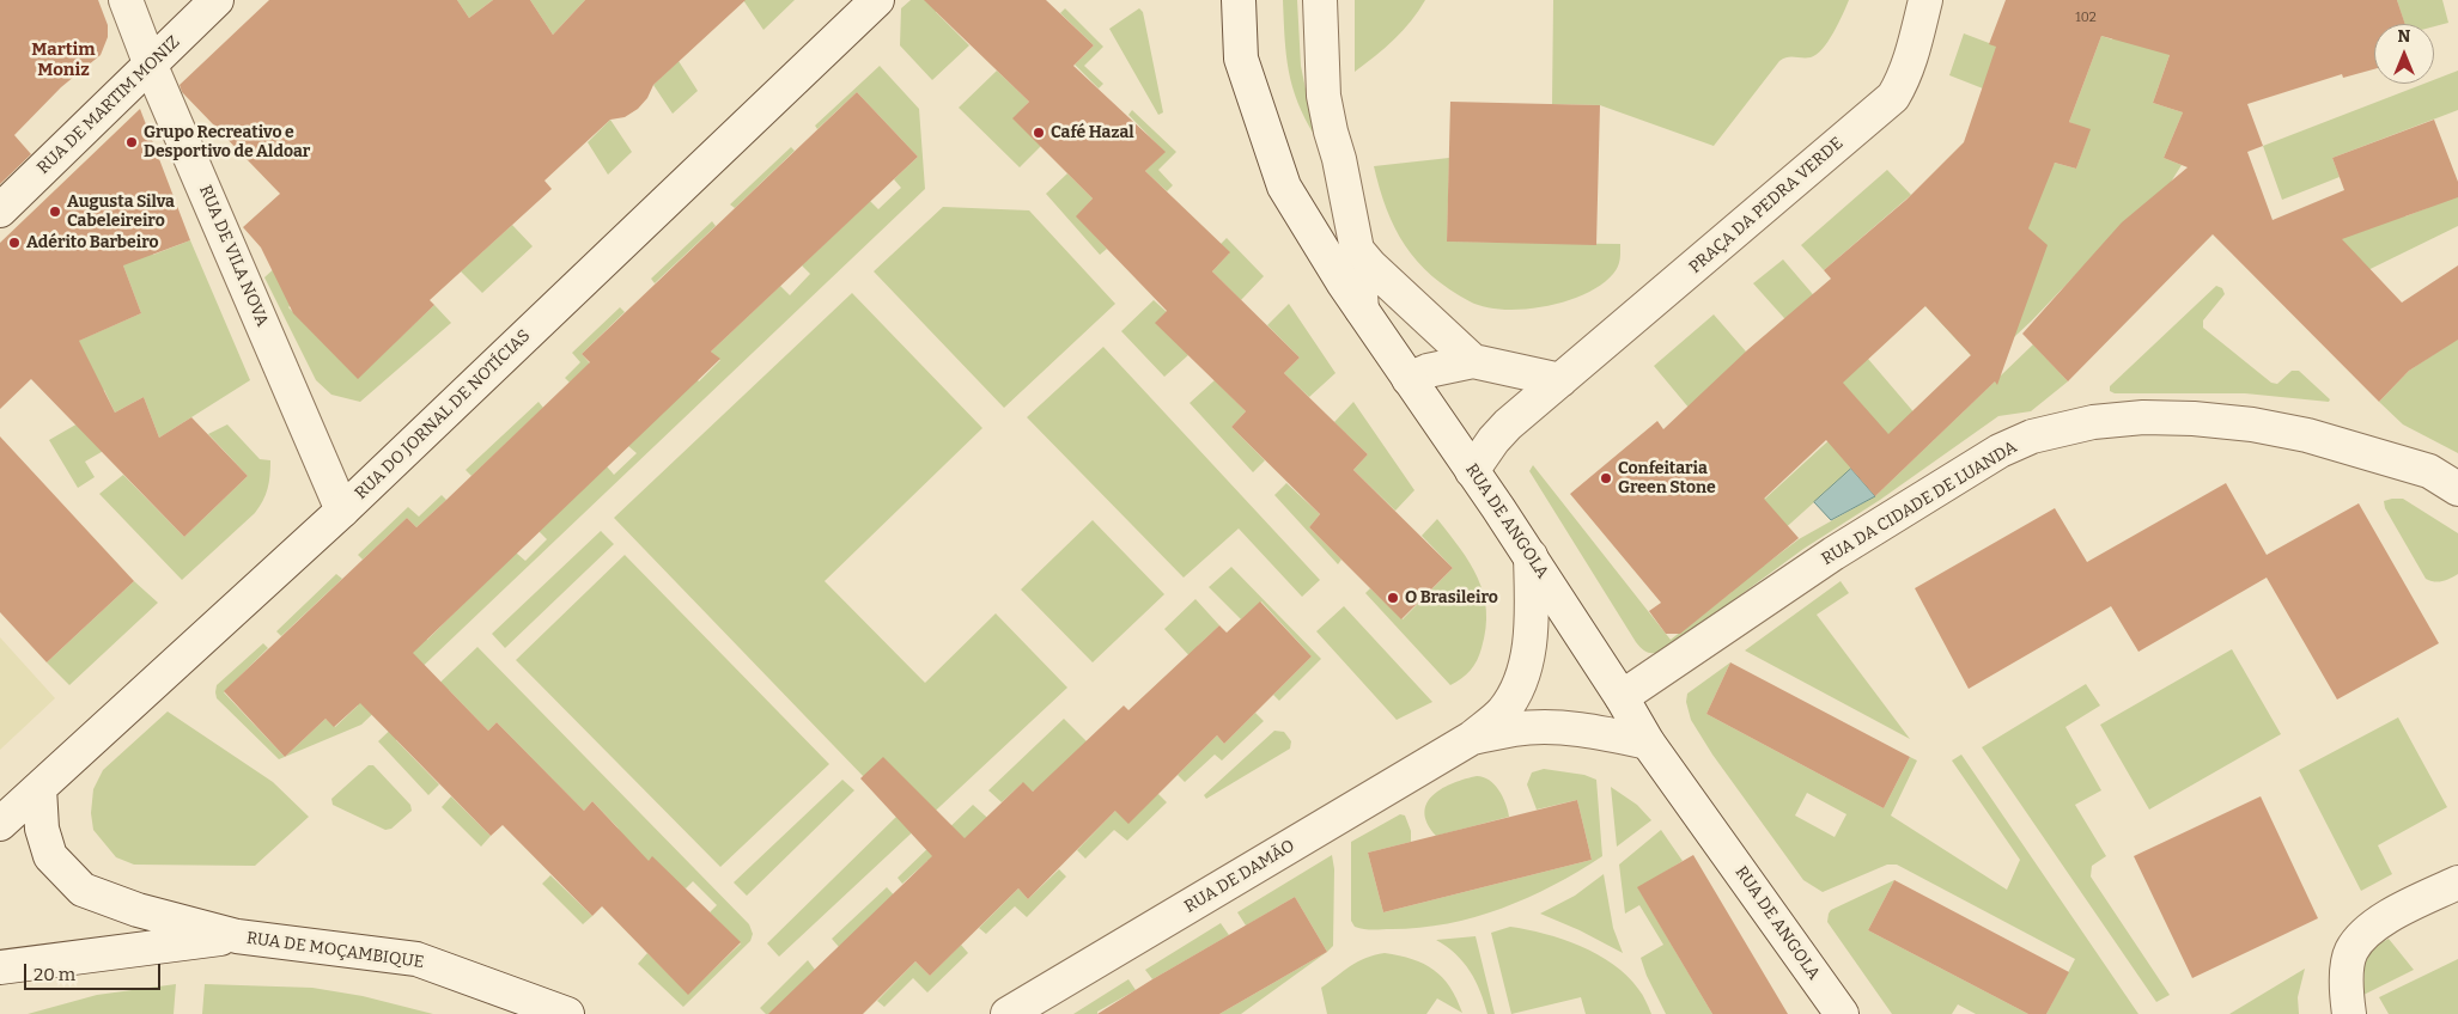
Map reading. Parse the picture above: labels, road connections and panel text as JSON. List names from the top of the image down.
{
  "streets": {
    "street": [
      "RUA DE MARTIM MONIZ",
      "PRAÇA DA PEDRA VERDE",
      "RUA DE VILA NOVA",
      "RUA DO JORNAL DE NOTÍCIAS",
      "RUA DA CIDADE DE LUANDA",
      "RUA DE ANGOLA",
      "RUA DE DAMÃO",
      "RUA DE MOÇAMBIQUE"
    ]
  },
  "crossings": [
    ["RUA DE MARTIM MONIZ", "RUA DE VILA NOVA"],
    ["PRAÇA DA PEDRA VERDE", "RUA DE ANGOLA"],
    ["RUA DE VILA NOVA", "RUA DO JORNAL DE NOTÍCIAS"],
    ["RUA DO JORNAL DE NOTÍCIAS", "RUA DE MOÇAMBIQUE"],
    ["RUA DA CIDADE DE LUANDA", "RUA DE ANGOLA"],
    ["RUA DE ANGOLA", "RUA DE DAMÃO"]
  ],
  "districts": ["Martim Moniz"],
  "places": [
    "Café Hazal",
    "Grupo Recreativo e Desportivo de Aldoar",
    "Augusta Silva Cabeleireiro",
    "Adérito Barbeiro",
    "Confeitaria Green Stone",
    "O Brasileiro"
  ],
  "house_numbers": ["102"],
  "scale_bar": "20 m",
  "north": "top"
}
